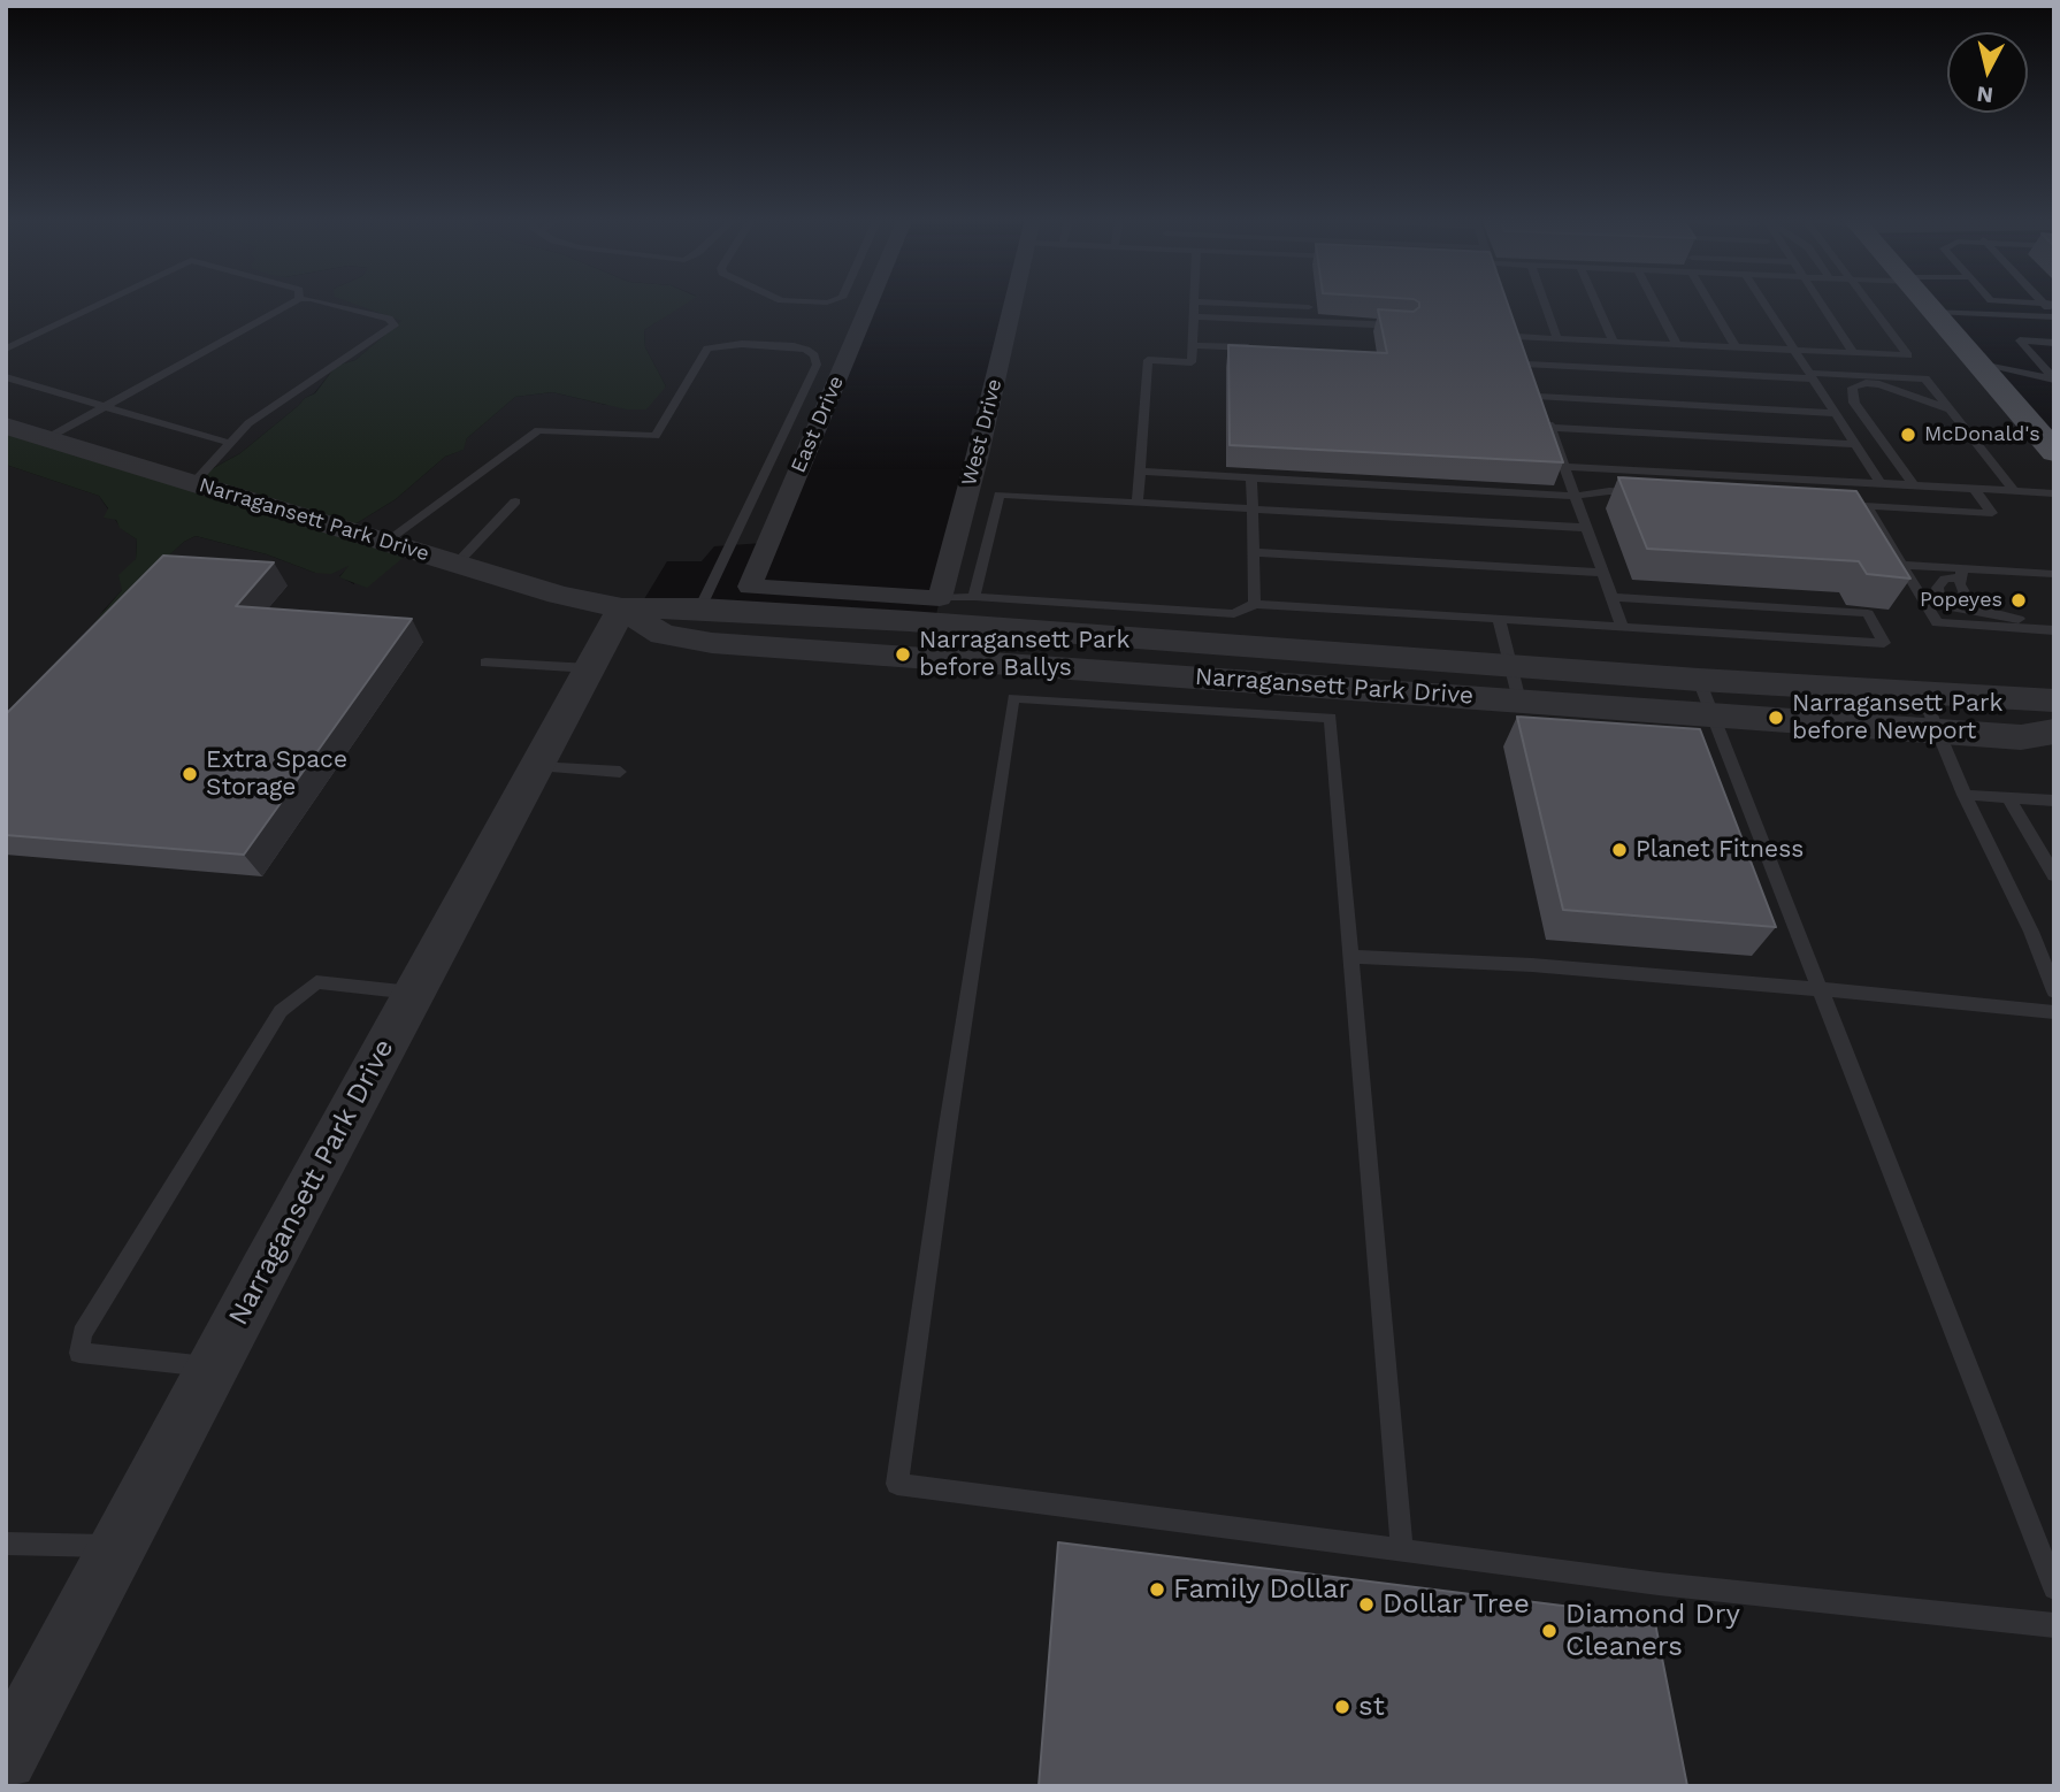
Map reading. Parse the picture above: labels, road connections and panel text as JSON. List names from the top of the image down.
{
  "streets": {
    "street": ["East Drive", "West Drive", "Narragansett Park Drive"]
  },
  "crossings": [
    ["East Drive", "West Drive"]
  ],
  "places": [
    "McDonald's",
    "Popeyes",
    "Narragansett Park before Ballys",
    "Narragansett Park before Newport",
    "Extra Space Storage",
    "Planet Fitness",
    "Family Dollar",
    "Dollar Tree",
    "Diamond Dry Cleaners",
    "st"
  ],
  "north": "bottom"
}
